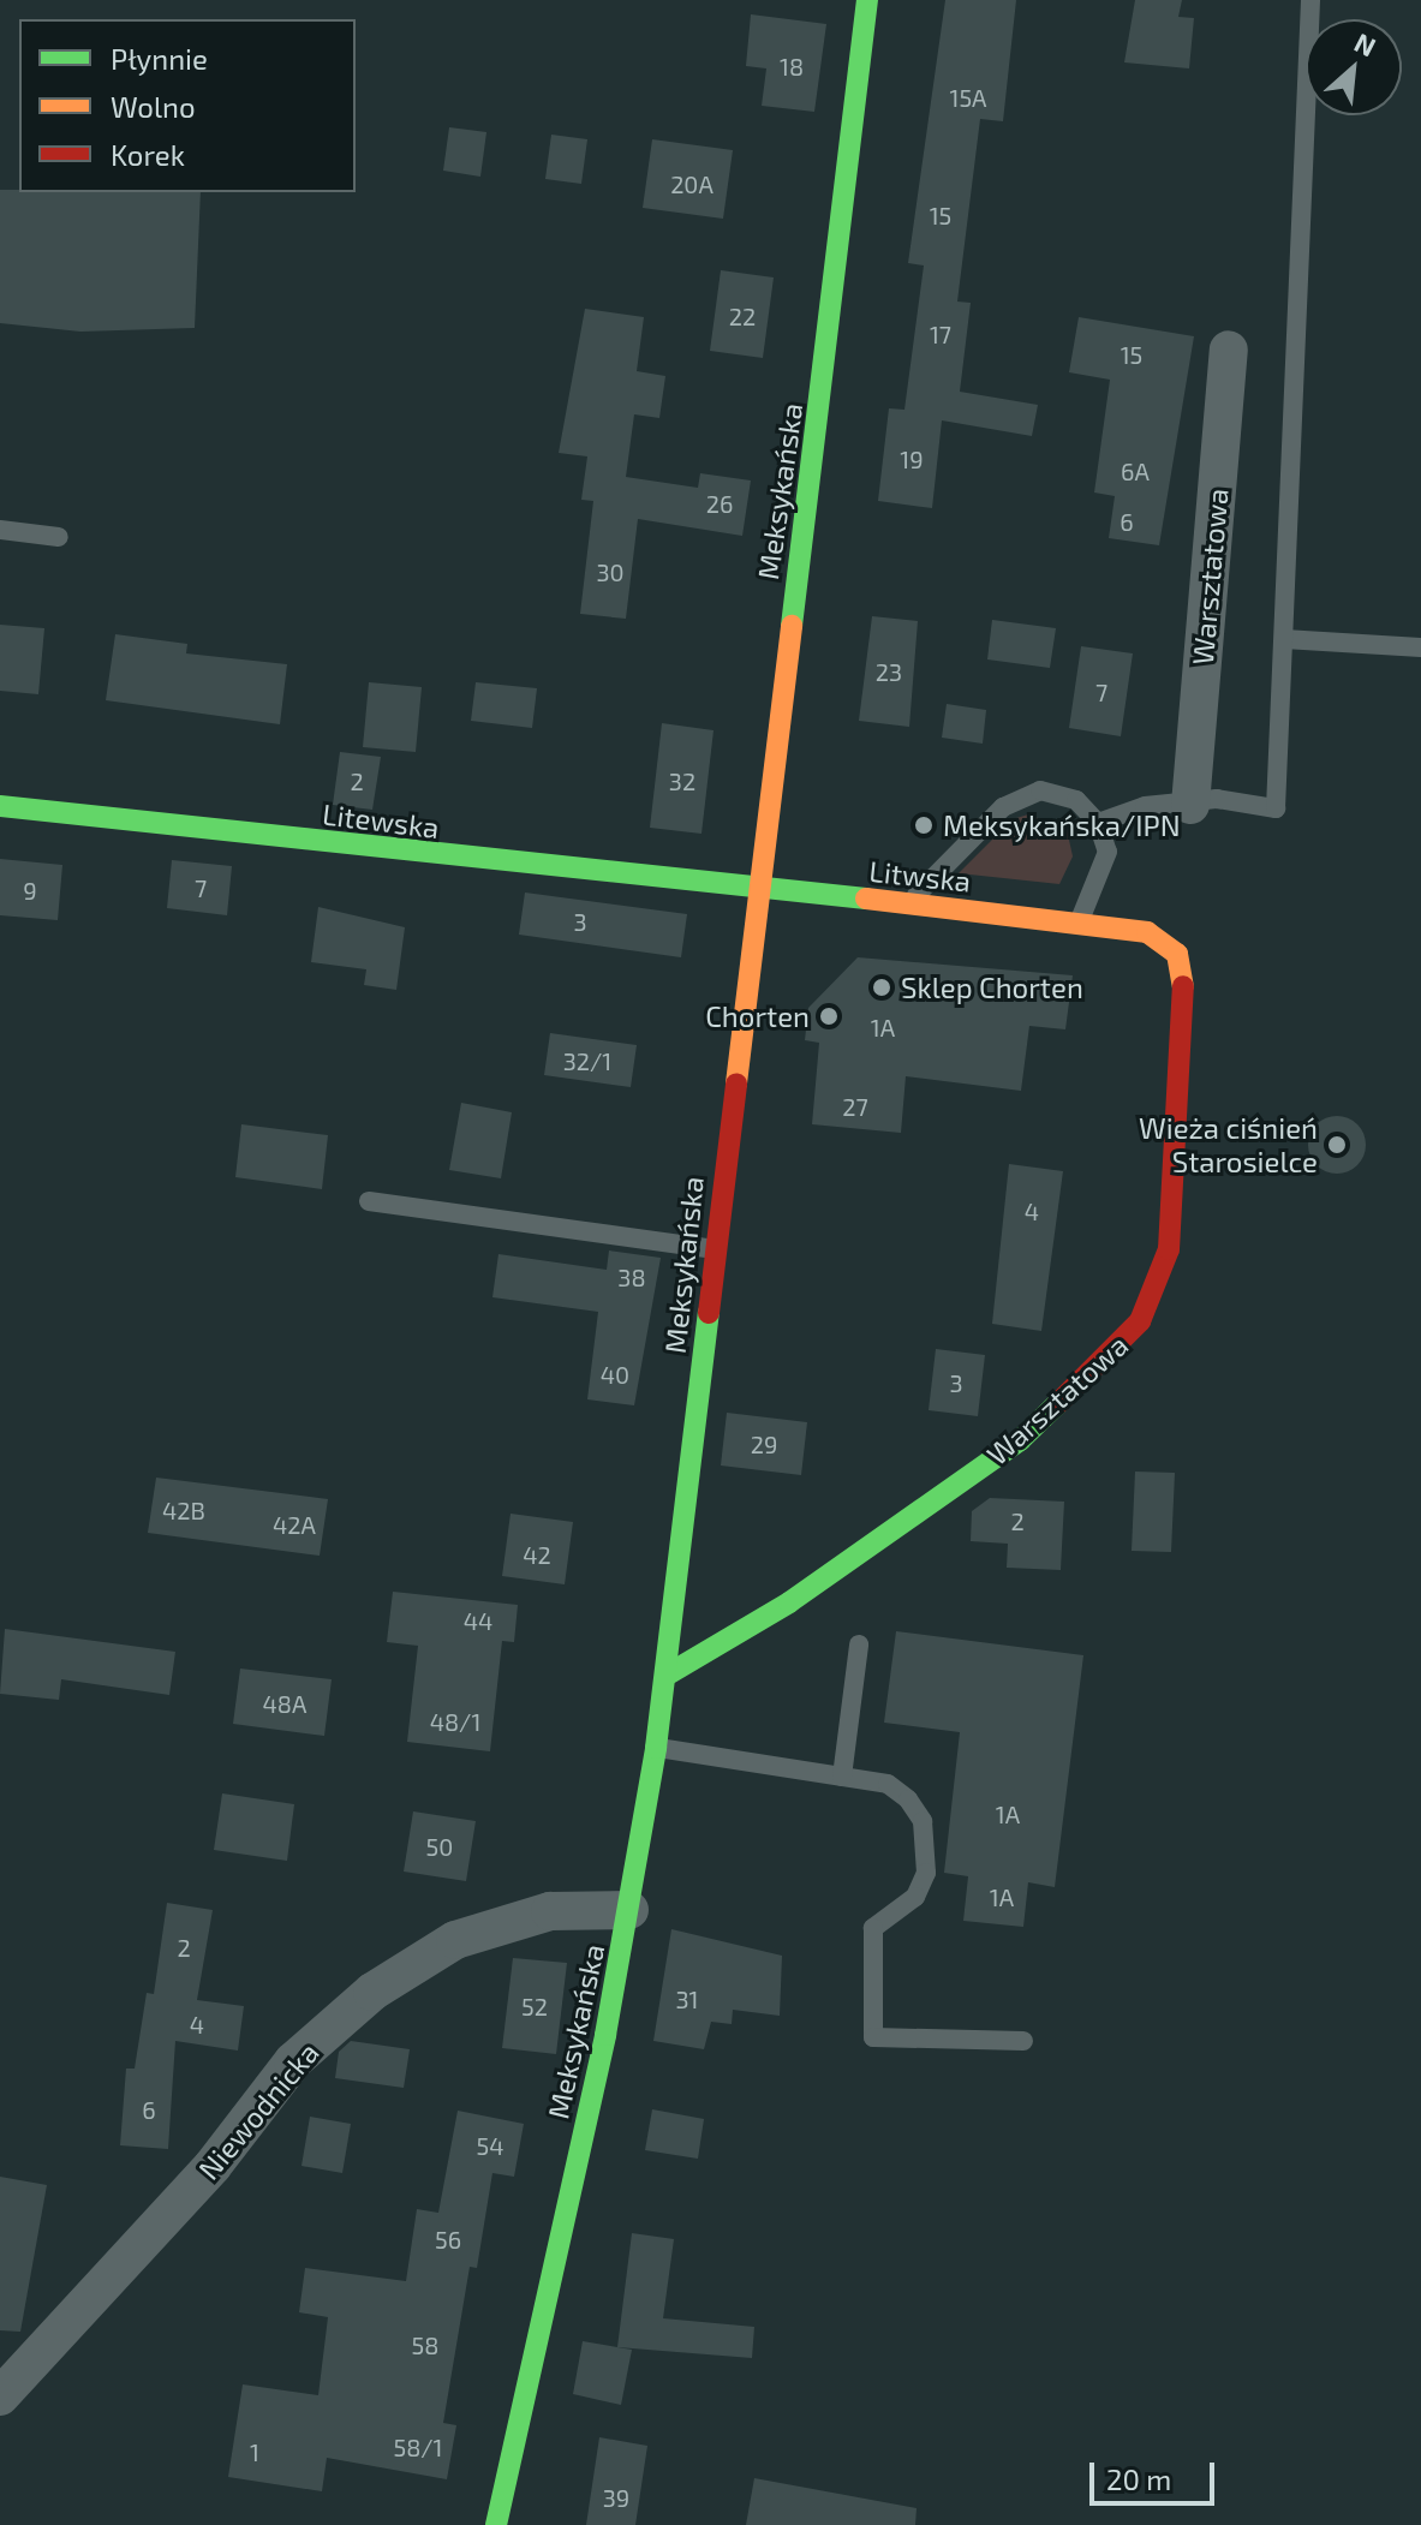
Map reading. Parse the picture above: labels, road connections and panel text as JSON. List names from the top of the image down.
{
  "streets": {
    "street": [
      "Meksykańska",
      "Warsztatowa",
      "Litewska",
      "Litwska",
      "Niewodnicka"
    ]
  },
  "crossings": [
    ["Meksykańska", "Warsztatowa"],
    ["Meksykańska", "Litewska"],
    ["Meksykańska", "Litwska"],
    ["Meksykańska", "Niewodnicka"],
    ["Warsztatowa", "Litwska"],
    ["Litewska", "Litwska"]
  ],
  "places": [
    "Meksykańska/IPN",
    "Sklep Chorten",
    "Chorten",
    "Wieża ciśnień Starosielce"
  ],
  "house_numbers": [
    "18",
    "15A",
    "20A",
    "15",
    "22",
    "17",
    "15",
    "19",
    "6A",
    "26",
    "6",
    "30",
    "23",
    "7",
    "2",
    "32",
    "7",
    "9",
    "3",
    "1A",
    "32/1",
    "27",
    "4",
    "38",
    "40",
    "3",
    "29",
    "42B",
    "2",
    "42A",
    "42",
    "44",
    "48A",
    "48/1",
    "1A",
    "50",
    "1A",
    "2",
    "31",
    "52",
    "4",
    "6",
    "54",
    "56",
    "58",
    "58/1",
    "1",
    "39"
  ],
  "legend": ["Płynnie", "Wolno", "Korek"],
  "scale_bar": "20 m",
  "north": "top right"
}
